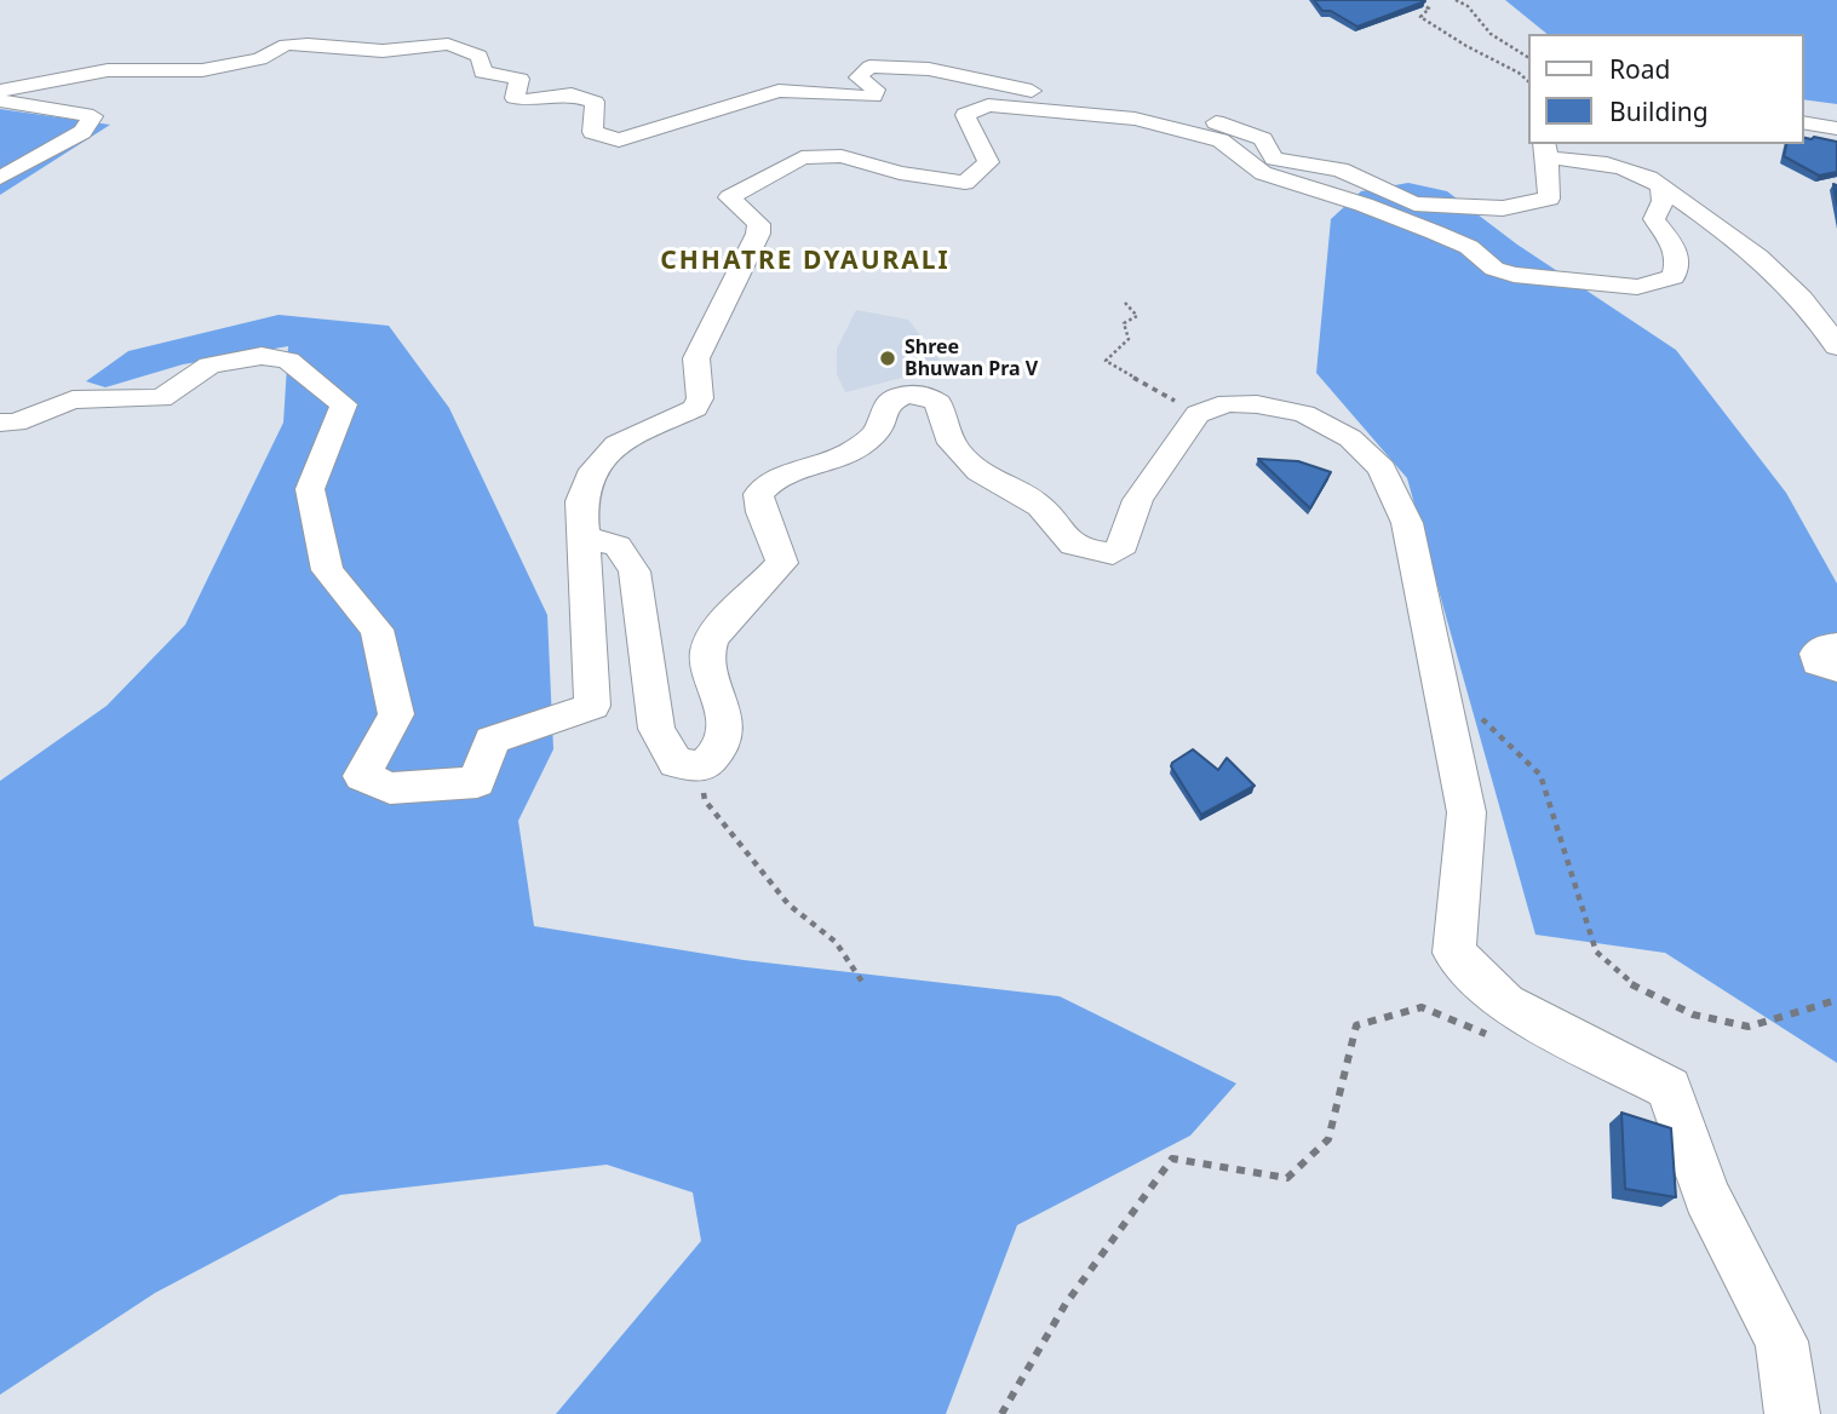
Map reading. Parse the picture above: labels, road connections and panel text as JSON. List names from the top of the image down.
{
  "districts": ["CHHATRE DYAURALI"],
  "places": ["Shree Bhuwan Pra V"],
  "legend": ["Road", "Building"]
}
